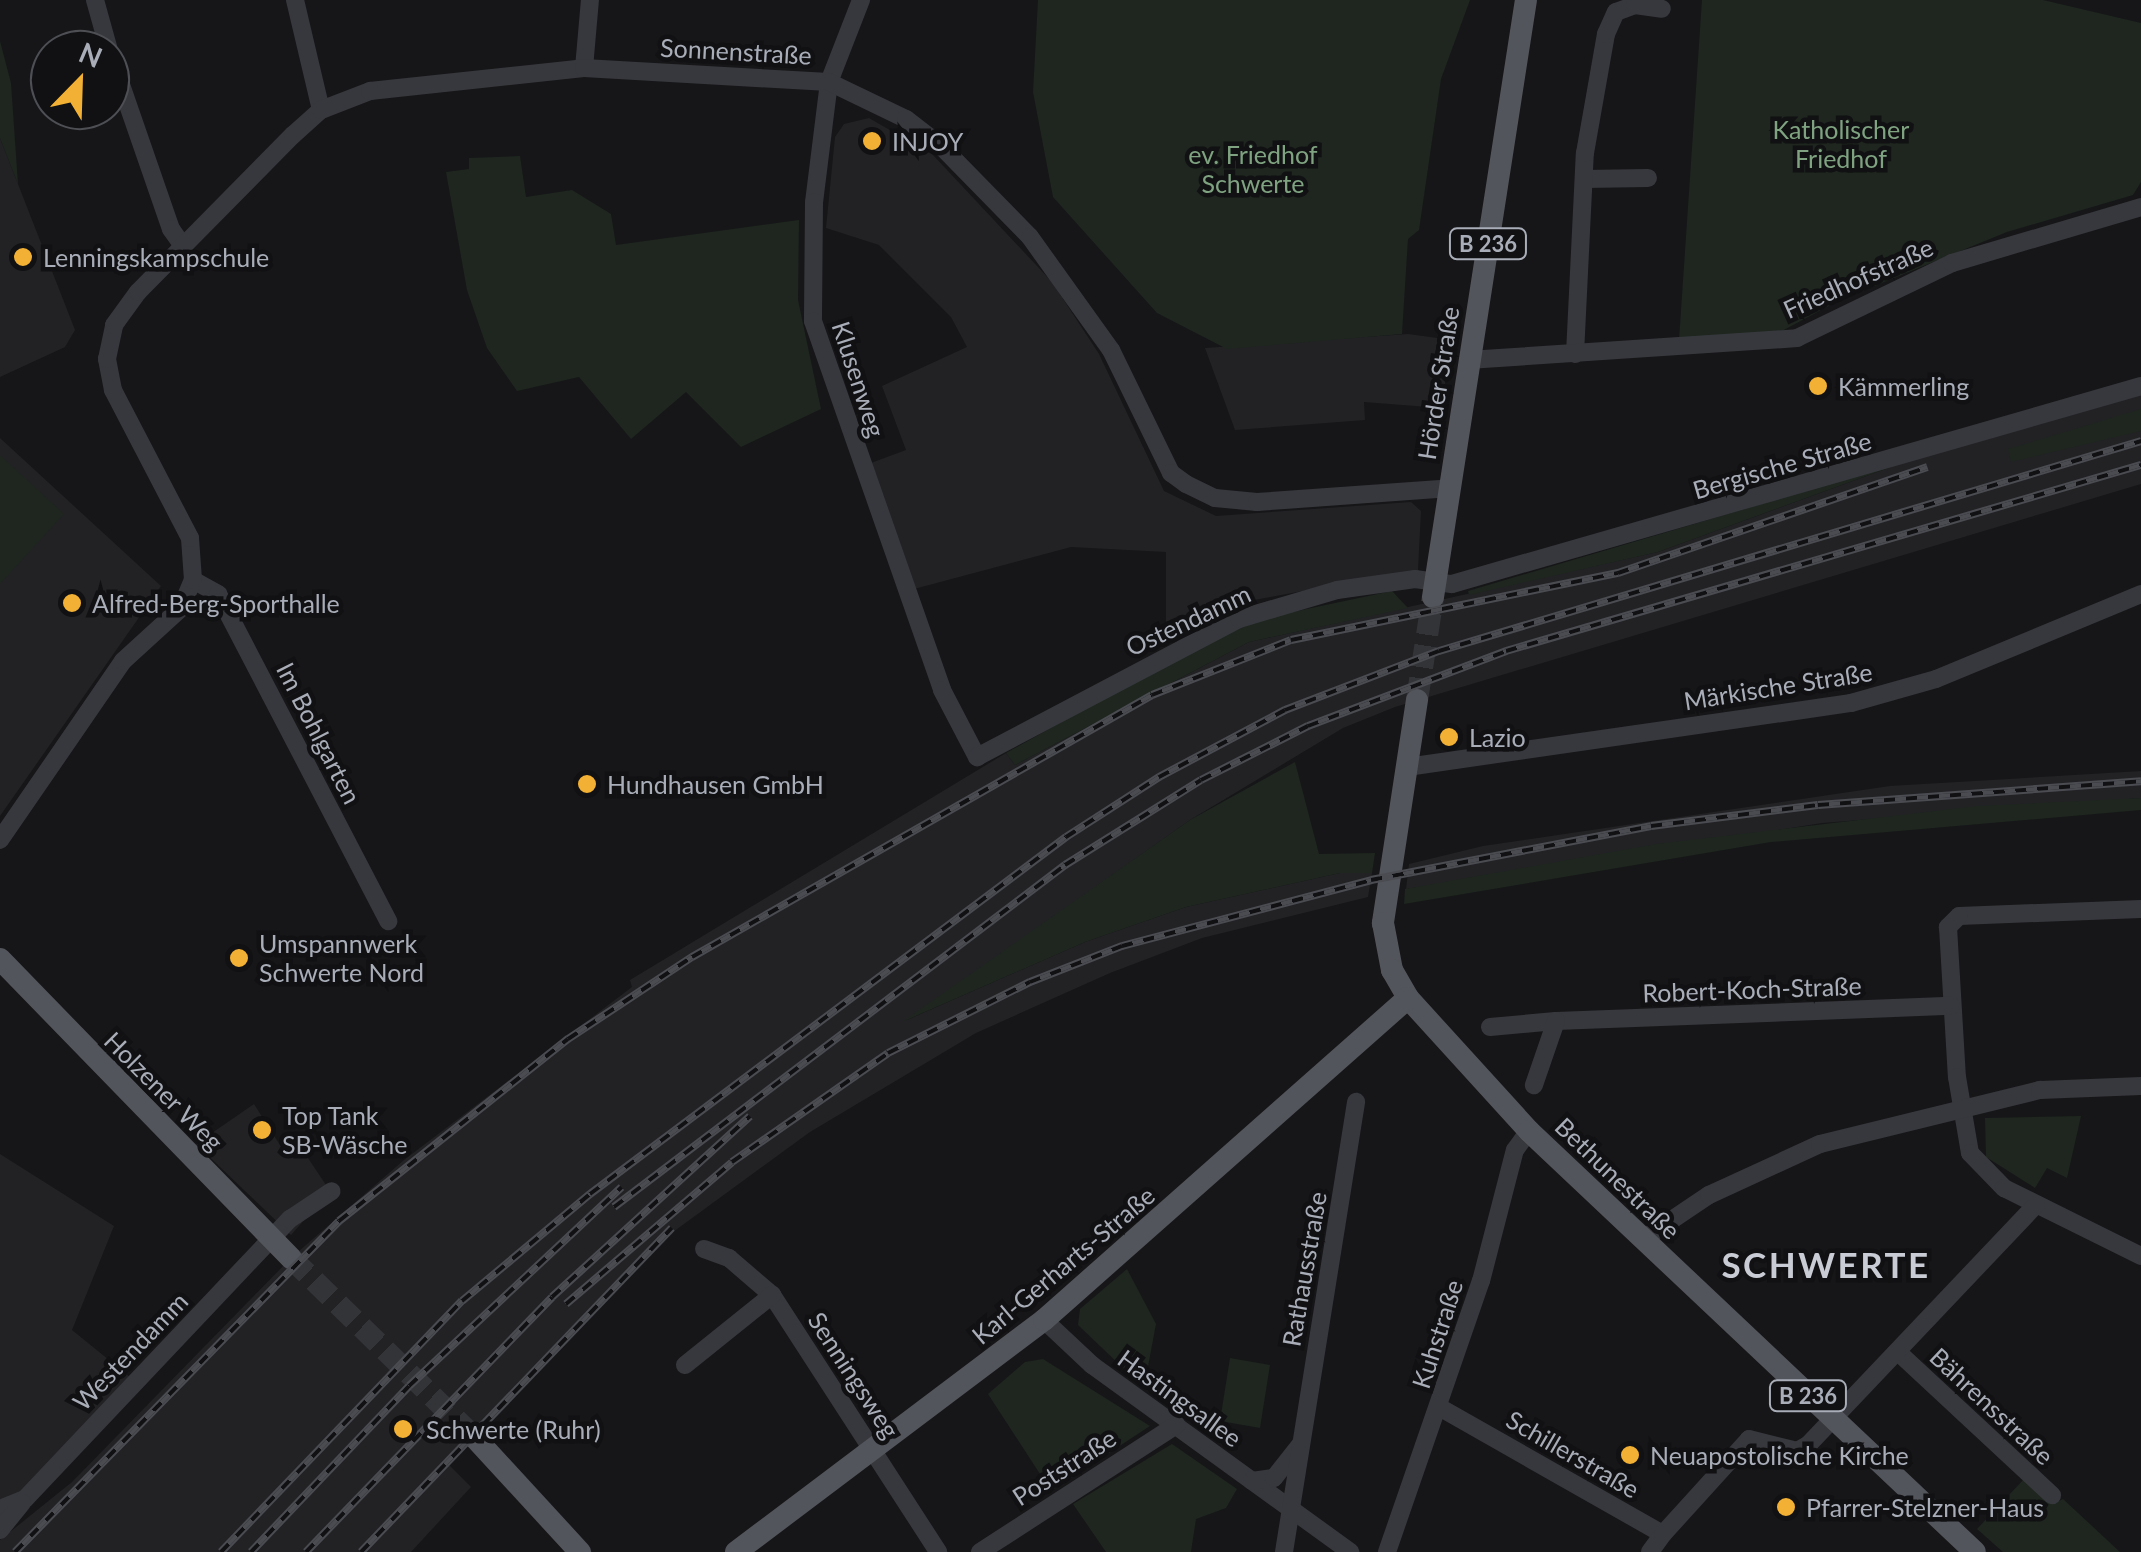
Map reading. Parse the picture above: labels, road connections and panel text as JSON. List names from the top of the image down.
{
  "streets": {
    "main road": [
      "B 236",
      "Hörder Straße",
      "Holzener Weg",
      "Bethunestraße",
      "Karl-Gerharts-Straße"
    ],
    "street": [
      "Sonnenstraße",
      "Friedhofstraße",
      "Klusenweg",
      "Bergische Straße",
      "Ostendamm",
      "Märkische Straße",
      "Im Bohlgarten",
      "Robert-Koch-Straße",
      "Rathausstraße",
      "Kuhstraße",
      "Westendamm",
      "Senningsweg",
      "Hastingsallee",
      "Bährensstraße",
      "Schillerstraße",
      "Poststraße"
    ]
  },
  "crossings": [
    ["Sonnenstraße", "Klusenweg"],
    ["Sonnenstraße", "Hörder Straße"],
    ["Sonnenstraße", "Im Bohlgarten"],
    ["B 236", "Märkische Straße"],
    ["B 236", "Bethunestraße"],
    ["B 236", "Karl-Gerharts-Straße"],
    ["Friedhofstraße", "Hörder Straße"],
    ["Klusenweg", "Ostendamm"],
    ["Hörder Straße", "Bergische Straße"],
    ["Hörder Straße", "Ostendamm"],
    ["Bergische Straße", "Ostendamm"],
    ["Holzener Weg", "Westendamm"],
    ["Bethunestraße", "Karl-Gerharts-Straße"],
    ["Bethunestraße", "Kuhstraße"],
    ["Karl-Gerharts-Straße", "Senningsweg"],
    ["Karl-Gerharts-Straße", "Hastingsallee"],
    ["Rathausstraße", "Hastingsallee"],
    ["Kuhstraße", "Schillerstraße"],
    ["Hastingsallee", "Poststraße"]
  ],
  "districts": ["SCHWERTE"],
  "parks": ["Katholischer Friedhof", "ev. Friedhof Schwerte"],
  "places": [
    "INJOY",
    "Lenningskampschule",
    "Kämmerling",
    "Alfred-Berg-Sporthalle",
    "Lazio",
    "Hundhausen GmbH",
    "Umspannwerk Schwerte Nord",
    "Top Tank SB-Wäsche",
    "Schwerte (Ruhr)",
    "Neuapostolische Kirche",
    "Pfarrer-Stelzner-Haus"
  ],
  "north": "top right"
}
